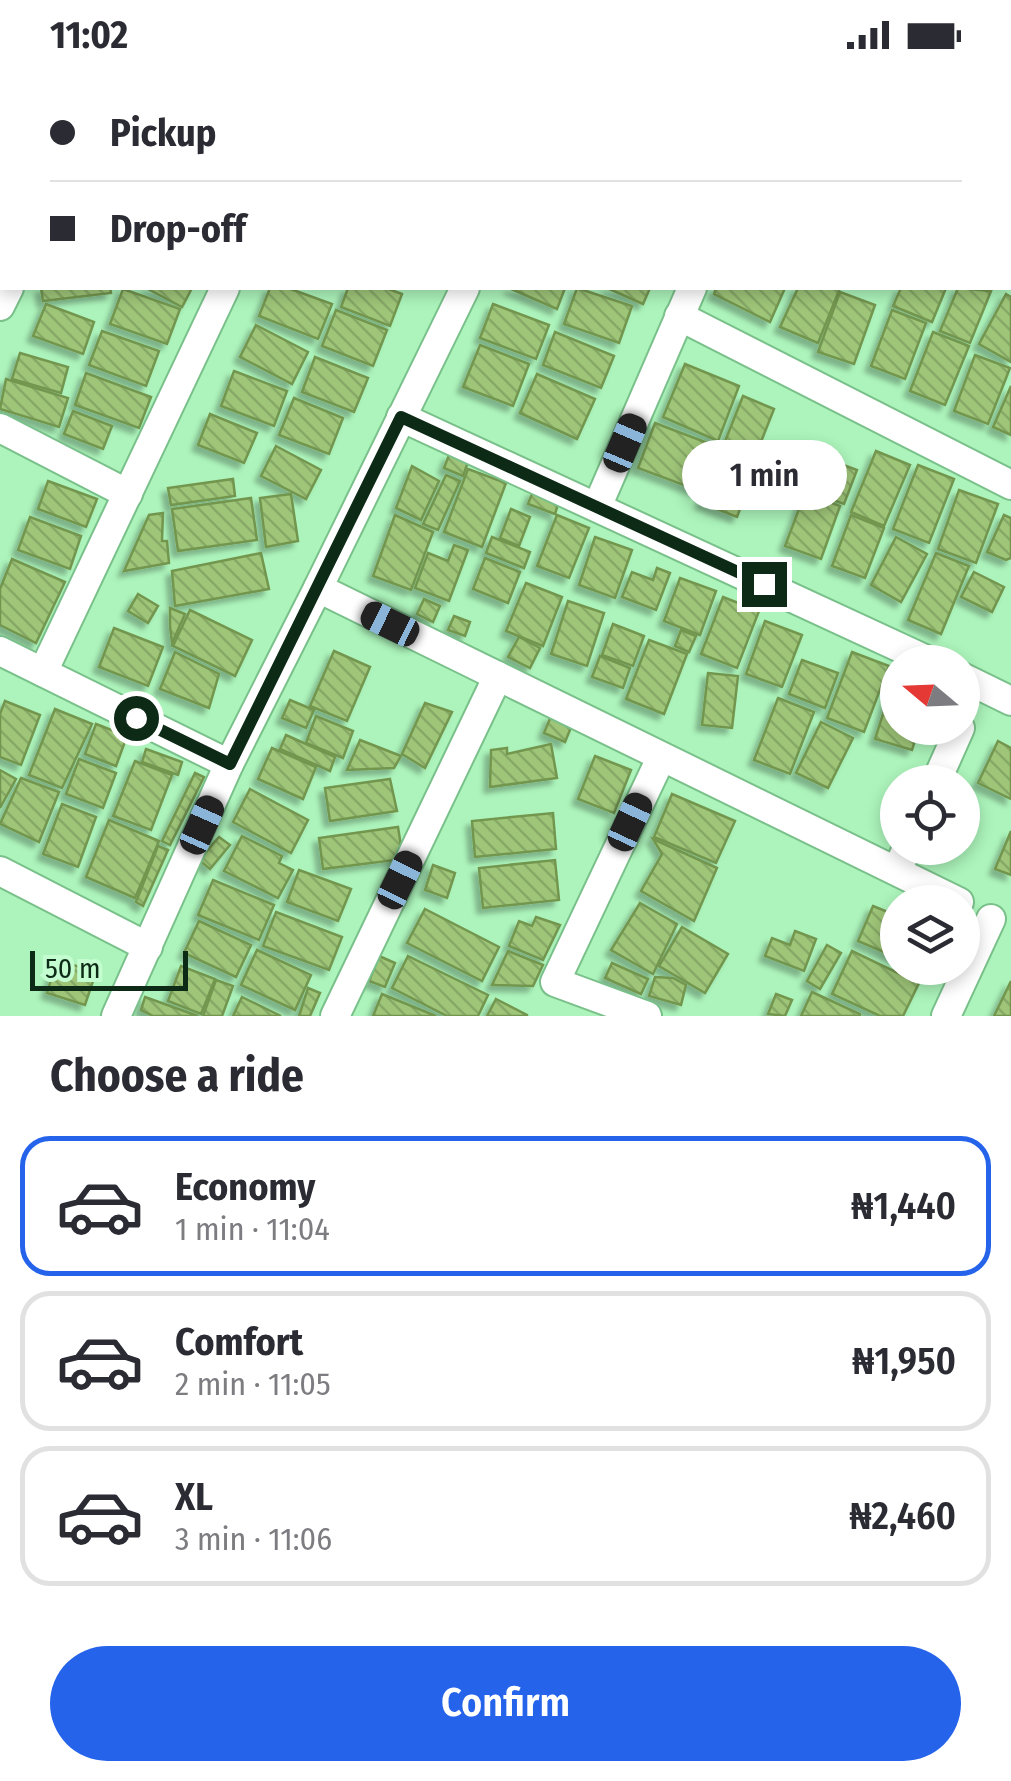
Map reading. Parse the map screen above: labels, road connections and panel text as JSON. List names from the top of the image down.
{
  "scale_bar": "50 m",
  "north": "left",
  "page": {
    "status": "11:02",
    "banner": ["Pickup", "Drop-off"],
    "bubble": "1 min",
    "scale": "50 m",
    "heading": "Choose a ride",
    "list": [
      {
        "name": "Economy",
        "note": "1 min · 11:04",
        "value": "₦1,440"
      },
      {
        "name": "Comfort",
        "note": "2 min · 11:05",
        "value": "₦1,950"
      },
      {
        "name": "XL",
        "note": "3 min · 11:06",
        "value": "₦2,460"
      }
    ],
    "buttons": "Confirm"
  }
}
